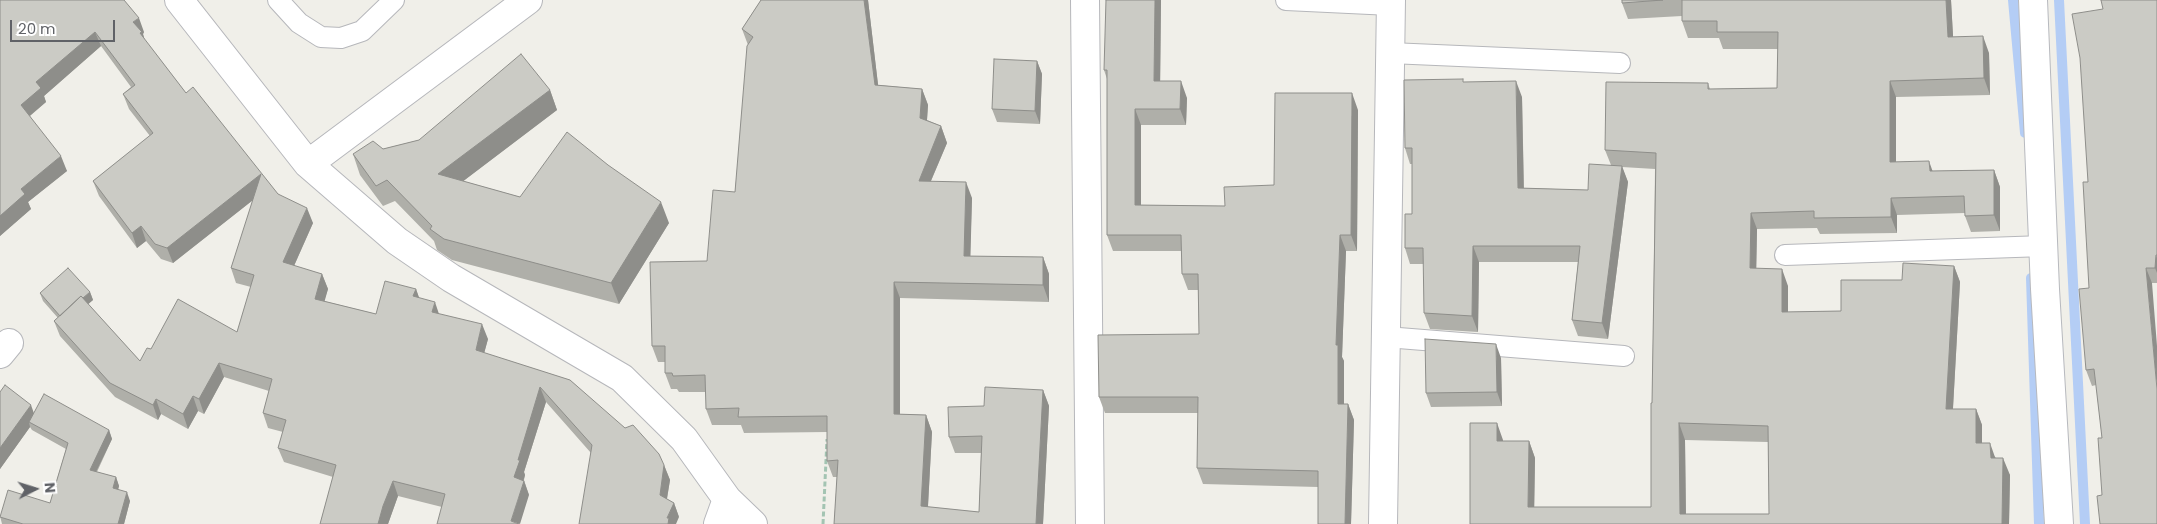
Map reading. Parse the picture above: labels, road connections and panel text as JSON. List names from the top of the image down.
{
  "scale_bar": "20 m",
  "north": "right"
}
